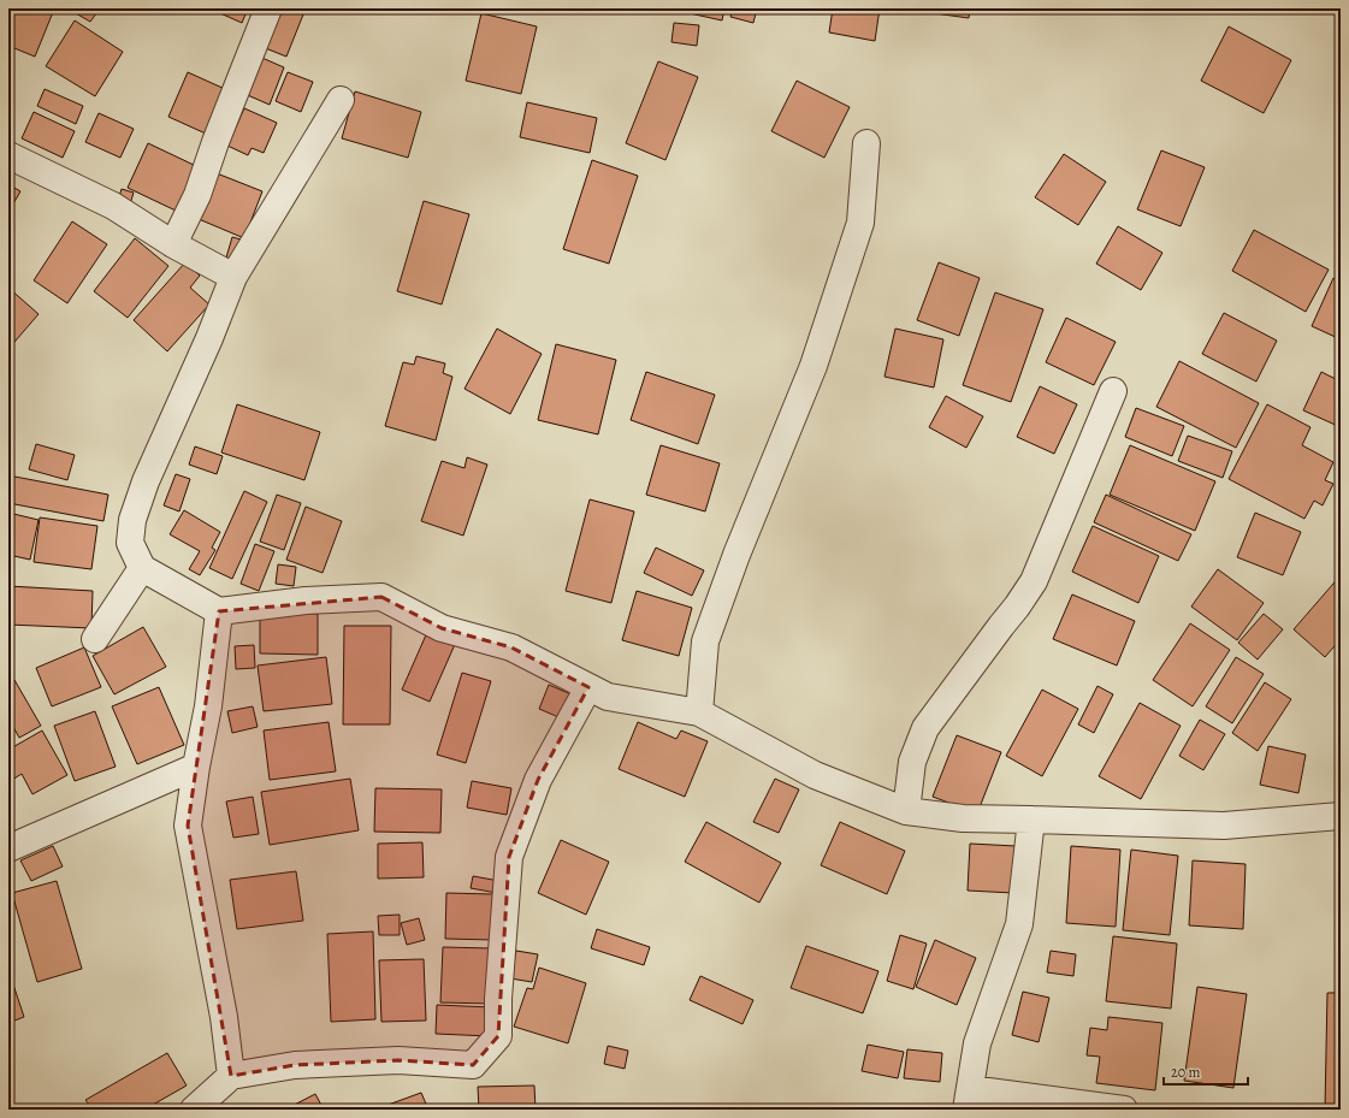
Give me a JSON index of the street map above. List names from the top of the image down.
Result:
{
  "scale_bar": "20 m"
}
